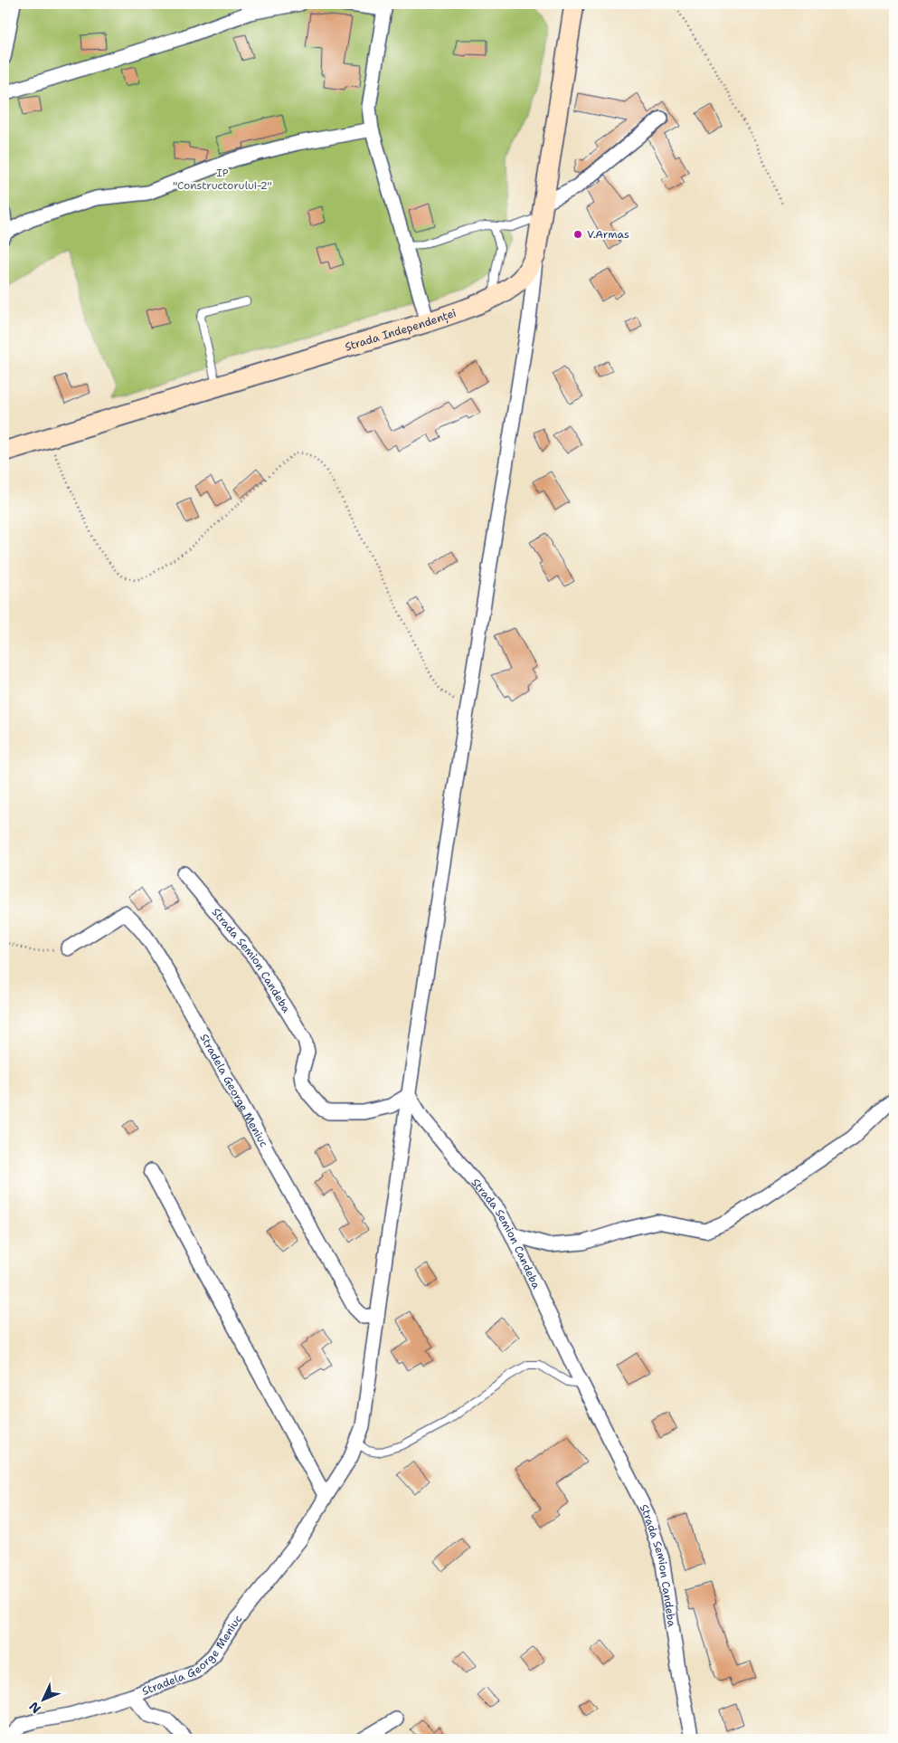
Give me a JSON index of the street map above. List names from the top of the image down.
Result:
{
  "streets": {
    "main road": ["Strada Independenței"],
    "street": ["Strada Semion Candeba", "Stradela George Meniuc"]
  },
  "crossings": [
    ["Strada Independenței", "Stradela George Meniuc"],
    ["Strada Semion Candeba", "Stradela George Meniuc"]
  ],
  "parks": ["IP \"Constructorului-2\""],
  "places": ["V.Armas"],
  "north": "bottom left"
}
